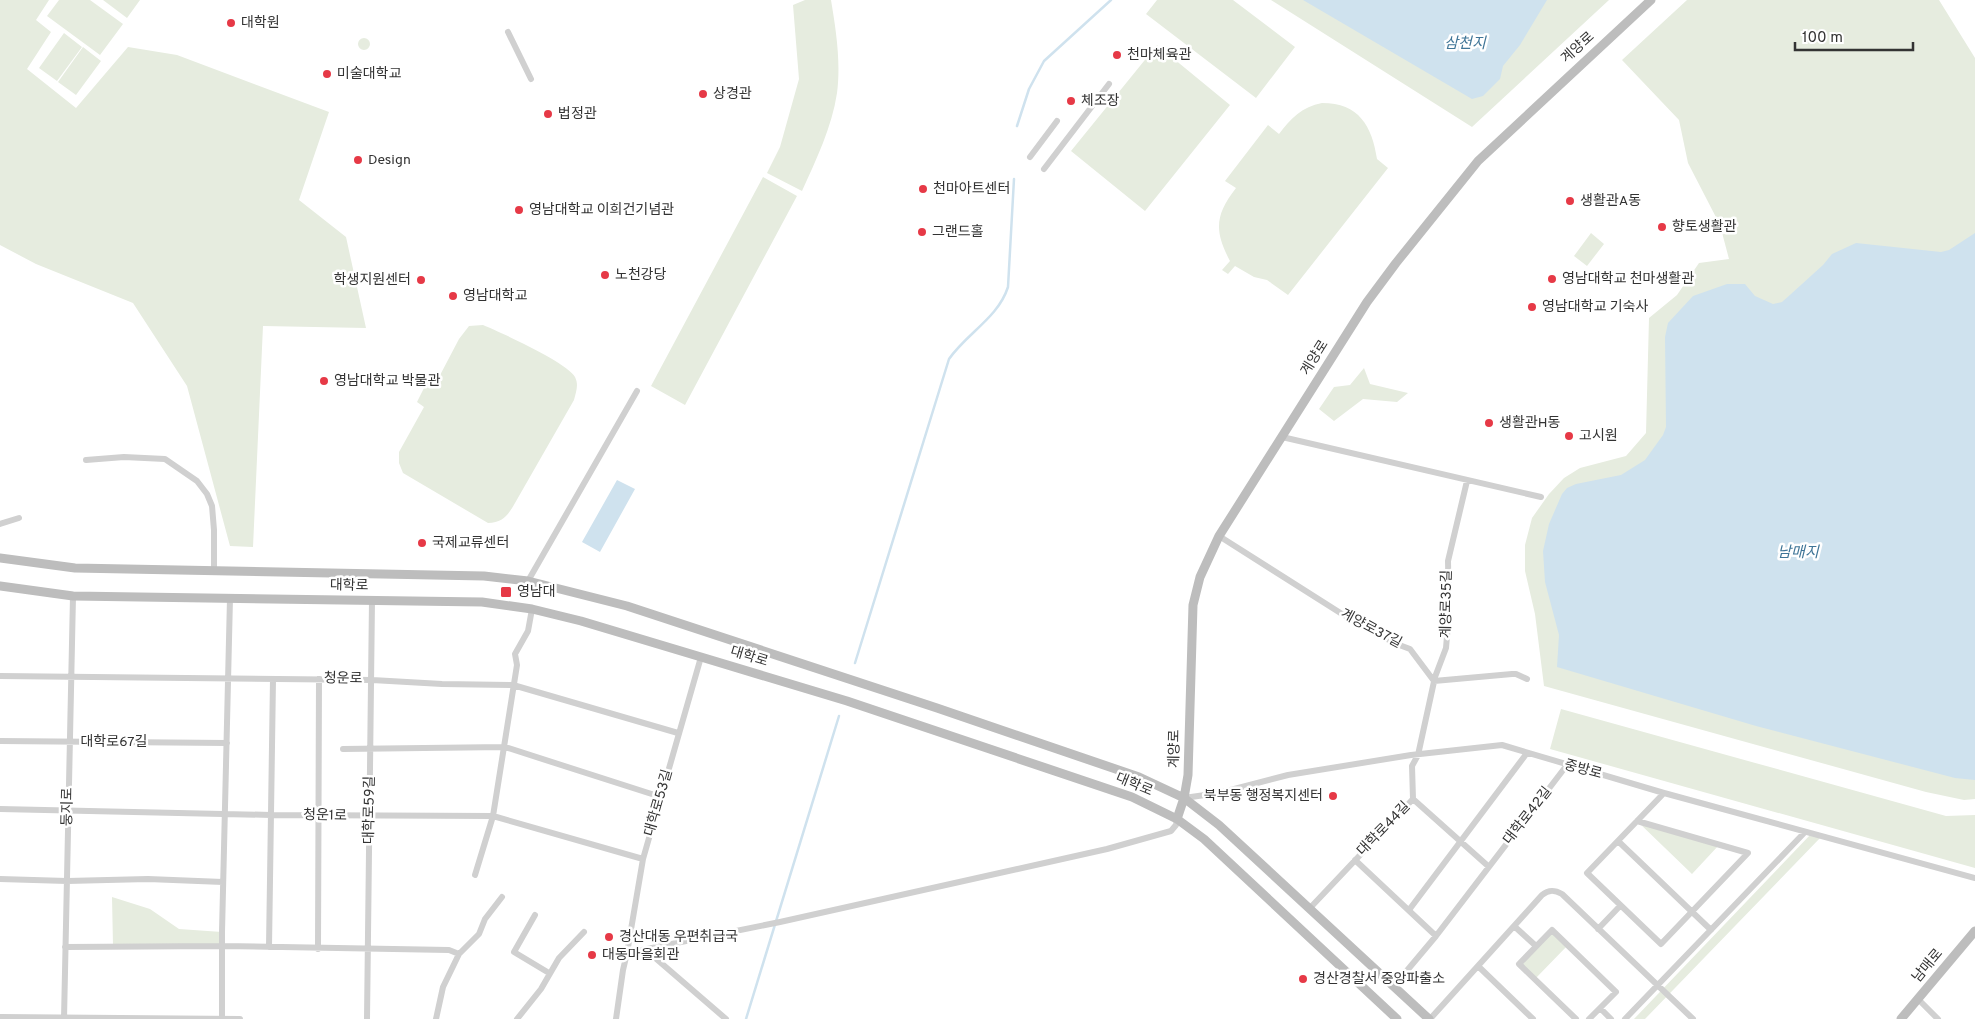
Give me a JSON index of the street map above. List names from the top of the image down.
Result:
{
  "streets": {
    "main road": ["계양로", "대학로", "남매로"],
    "street": [
      "계양로35길",
      "계양로37길",
      "청운로",
      "대학로67길",
      "중방로",
      "대학로53길",
      "둥지로",
      "대학로59길",
      "청운1로",
      "대학로42길",
      "대학로44길"
    ]
  },
  "crossings": [
    ["계양로", "대학로"],
    ["계양로", "계양로37길"],
    ["계양로", "중방로"],
    ["대학로", "대학로53길"],
    ["대학로", "둥지로"],
    ["대학로", "대학로59길"],
    ["계양로35길", "계양로37길"],
    ["계양로35길", "중방로"],
    ["계양로35길", "대학로44길"],
    ["청운로", "대학로53길"],
    ["청운로", "둥지로"],
    ["청운로", "대학로59길"],
    ["대학로67길", "둥지로"],
    ["중방로", "대학로42길"],
    ["중방로", "대학로44길"],
    ["대학로53길", "청운1로"],
    ["둥지로", "청운1로"],
    ["대학로59길", "청운1로"]
  ],
  "water": ["삼천지", "남매지"],
  "places": {
    "other": [
      "대학원",
      "천마체육관",
      "미술대학교",
      "상경관",
      "체조장",
      "법정관",
      "Design",
      "천마아트센터",
      "생활관A동",
      "영남대학교 이희건기념관",
      "향토생활관",
      "그랜드홀",
      "노천강당",
      "영남대학교 천마생활관",
      "학생지원센터",
      "영남대학교",
      "영남대학교 기숙사",
      "영남대학교 박물관",
      "생활관H동",
      "고시원",
      "국제교류센터",
      "북부동 행정복지센터",
      "경산대동 우편취급국",
      "대동마을회관",
      "경산경찰서 중앙파출소"
    ],
    "transit": ["영남대"]
  },
  "scale_bar": "100 m"
}
